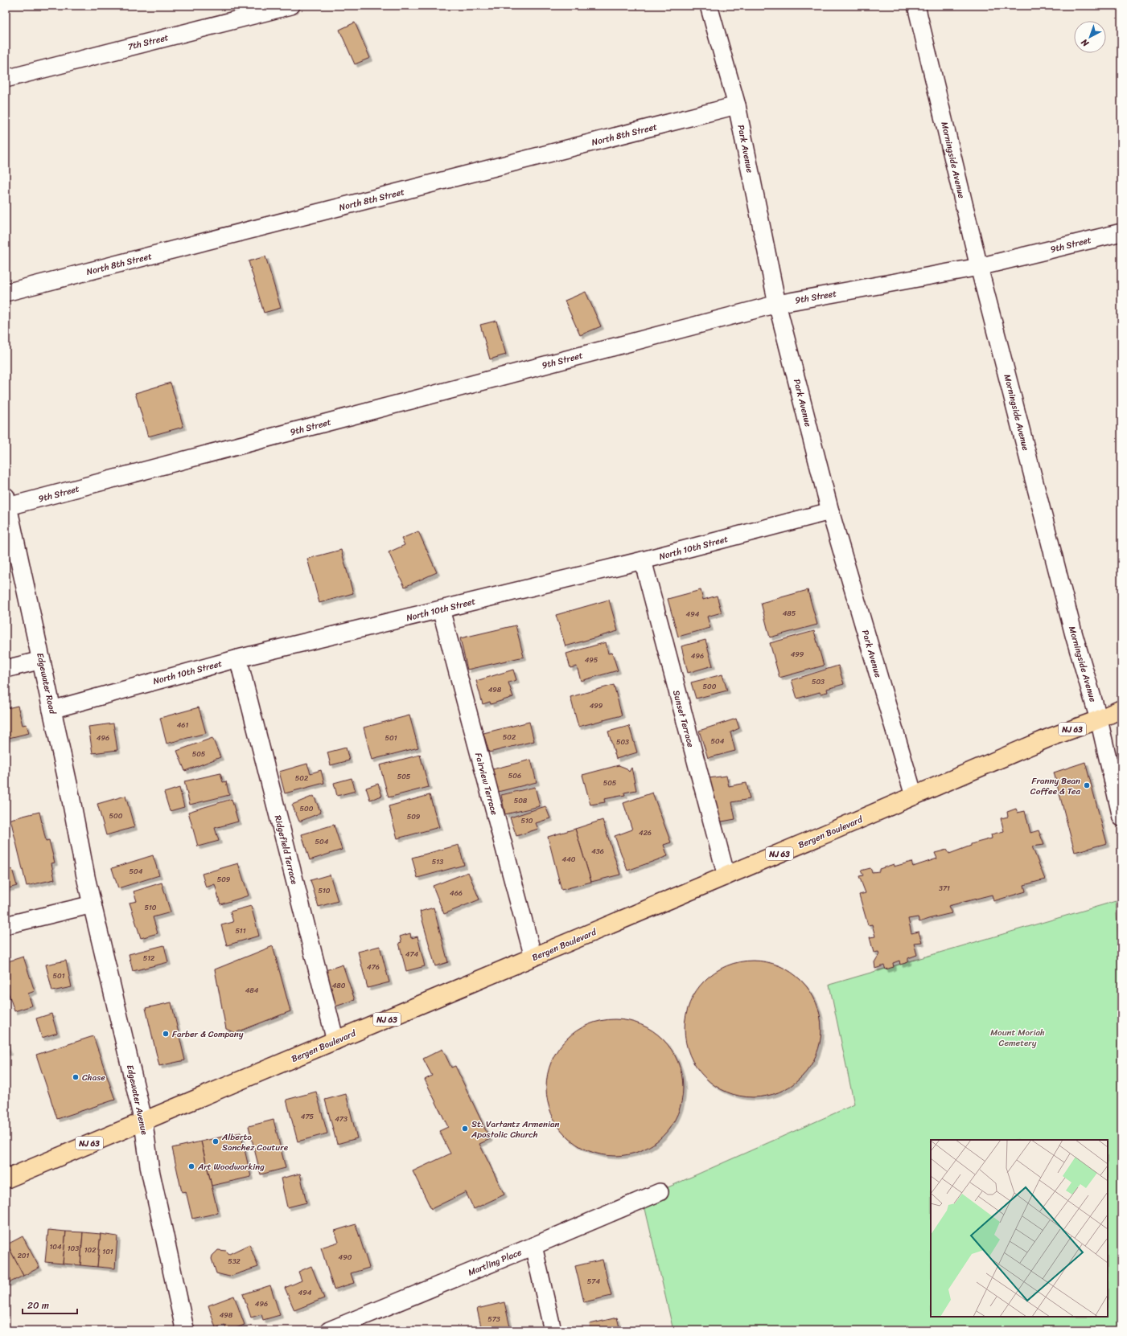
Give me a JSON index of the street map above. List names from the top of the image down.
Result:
{
  "streets": {
    "main road": ["NJ 63", "Bergen Boulevard"],
    "street": [
      "7th Street",
      "North 8th Street",
      "Park Avenue",
      "Morningside Avenue",
      "9th Street",
      "North 10th Street",
      "Edgewater Road",
      "Sunset Terrace",
      "Fairview Terrace",
      "Ridgefield Terrace",
      "Edgewater Avenue",
      "Martling Place"
    ]
  },
  "crossings": [
    ["North 8th Street", "Park Avenue"],
    ["Park Avenue", "9th Street"],
    ["Park Avenue", "North 10th Street"],
    ["Park Avenue", "Bergen Boulevard"],
    ["Morningside Avenue", "9th Street"],
    ["Morningside Avenue", "Bergen Boulevard"],
    ["9th Street", "Edgewater Road"],
    ["North 10th Street", "Edgewater Road"],
    ["North 10th Street", "Sunset Terrace"],
    ["North 10th Street", "Fairview Terrace"],
    ["North 10th Street", "Ridgefield Terrace"],
    ["Edgewater Road", "Edgewater Avenue"],
    ["Sunset Terrace", "Bergen Boulevard"],
    ["Fairview Terrace", "Bergen Boulevard"],
    ["Bergen Boulevard", "Ridgefield Terrace"],
    ["Bergen Boulevard", "Edgewater Avenue"]
  ],
  "parks": ["Mount Moriah Cemetery"],
  "places": [
    "Franny Bean Coffee & Tea",
    "Farber & Company",
    "Chase",
    "St. Vartantz Armenian Apostolic Church",
    "Alberto Sanchez Couture",
    "Art Woodworking"
  ],
  "house_numbers": [
    "485",
    "494",
    "499",
    "496",
    "495",
    "503",
    "500",
    "498",
    "499",
    "461",
    "502",
    "496",
    "501",
    "504",
    "503",
    "505",
    "506",
    "505",
    "502",
    "505",
    "508",
    "500",
    "500",
    "509",
    "510",
    "426",
    "504",
    "436",
    "440",
    "513",
    "504",
    "509",
    "371",
    "510",
    "466",
    "510",
    "511",
    "474",
    "512",
    "476",
    "501",
    "480",
    "484",
    "475",
    "473",
    "104",
    "103",
    "102",
    "101",
    "201",
    "490",
    "532",
    "574",
    "494",
    "496",
    "498",
    "573"
  ],
  "scale_bar": "20 m",
  "north": "bottom left"
}
